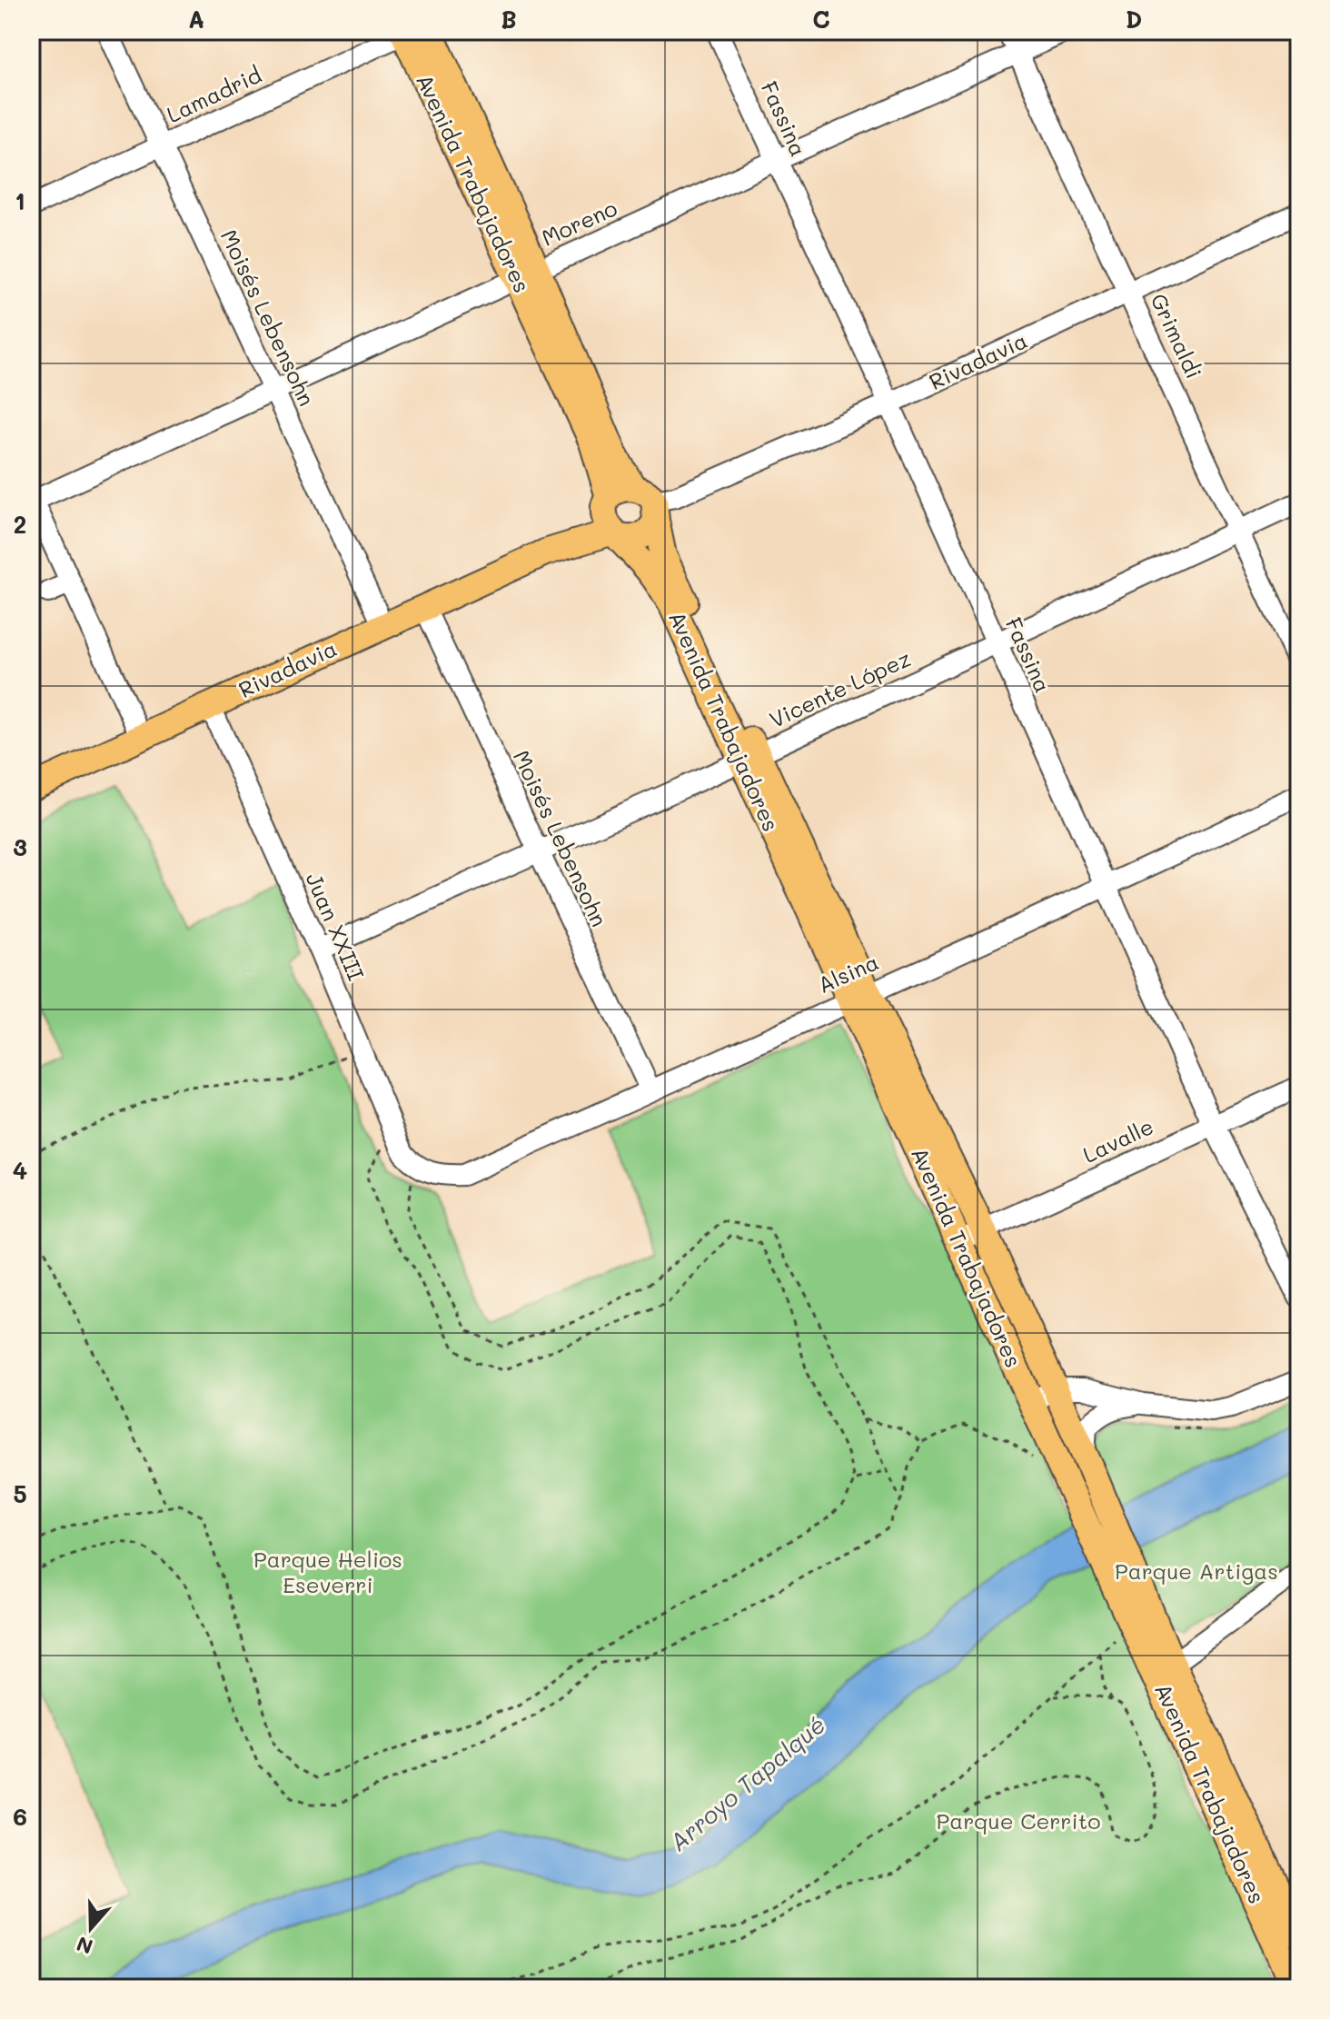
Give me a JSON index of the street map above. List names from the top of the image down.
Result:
{
  "streets": {
    "main road": ["Avenida Trabajadores", "Rivadavia"],
    "street": [
      "Lamadrid",
      "Fassina",
      "Moreno",
      "Moisés Lebensohn",
      "Grimaldi",
      "Vicente López",
      "Juan XXIII",
      "Alsina",
      "Lavalle"
    ]
  },
  "crossings": [
    ["Lamadrid", "Avenida Trabajadores"],
    ["Lamadrid", "Moisés Lebensohn"],
    ["Fassina", "Moreno"],
    ["Fassina", "Rivadavia"],
    ["Fassina", "Vicente López"],
    ["Fassina", "Alsina"],
    ["Fassina", "Lavalle"],
    ["Avenida Trabajadores", "Moreno"],
    ["Avenida Trabajadores", "Rivadavia"],
    ["Avenida Trabajadores", "Vicente López"],
    ["Avenida Trabajadores", "Alsina"],
    ["Avenida Trabajadores", "Lavalle"],
    ["Moreno", "Moisés Lebensohn"],
    ["Moreno", "Grimaldi"],
    ["Moisés Lebensohn", "Rivadavia"],
    ["Moisés Lebensohn", "Vicente López"],
    ["Moisés Lebensohn", "Alsina"],
    ["Grimaldi", "Rivadavia"],
    ["Grimaldi", "Vicente López"],
    ["Rivadavia", "Juan XXIII"],
    ["Vicente López", "Juan XXIII"],
    ["Juan XXIII", "Alsina"]
  ],
  "water": ["Arroyo Tapalqué"],
  "parks": ["Parque Helios Eseverri", "Parque Artigas", "Parque Cerrito"],
  "north": "bottom",
  "grid": {
    "columns": [
      "A",
      "B",
      "C",
      "D"
    ],
    "rows": [
      "1",
      "2",
      "3",
      "4",
      "5",
      "6"
    ]
  }
}
